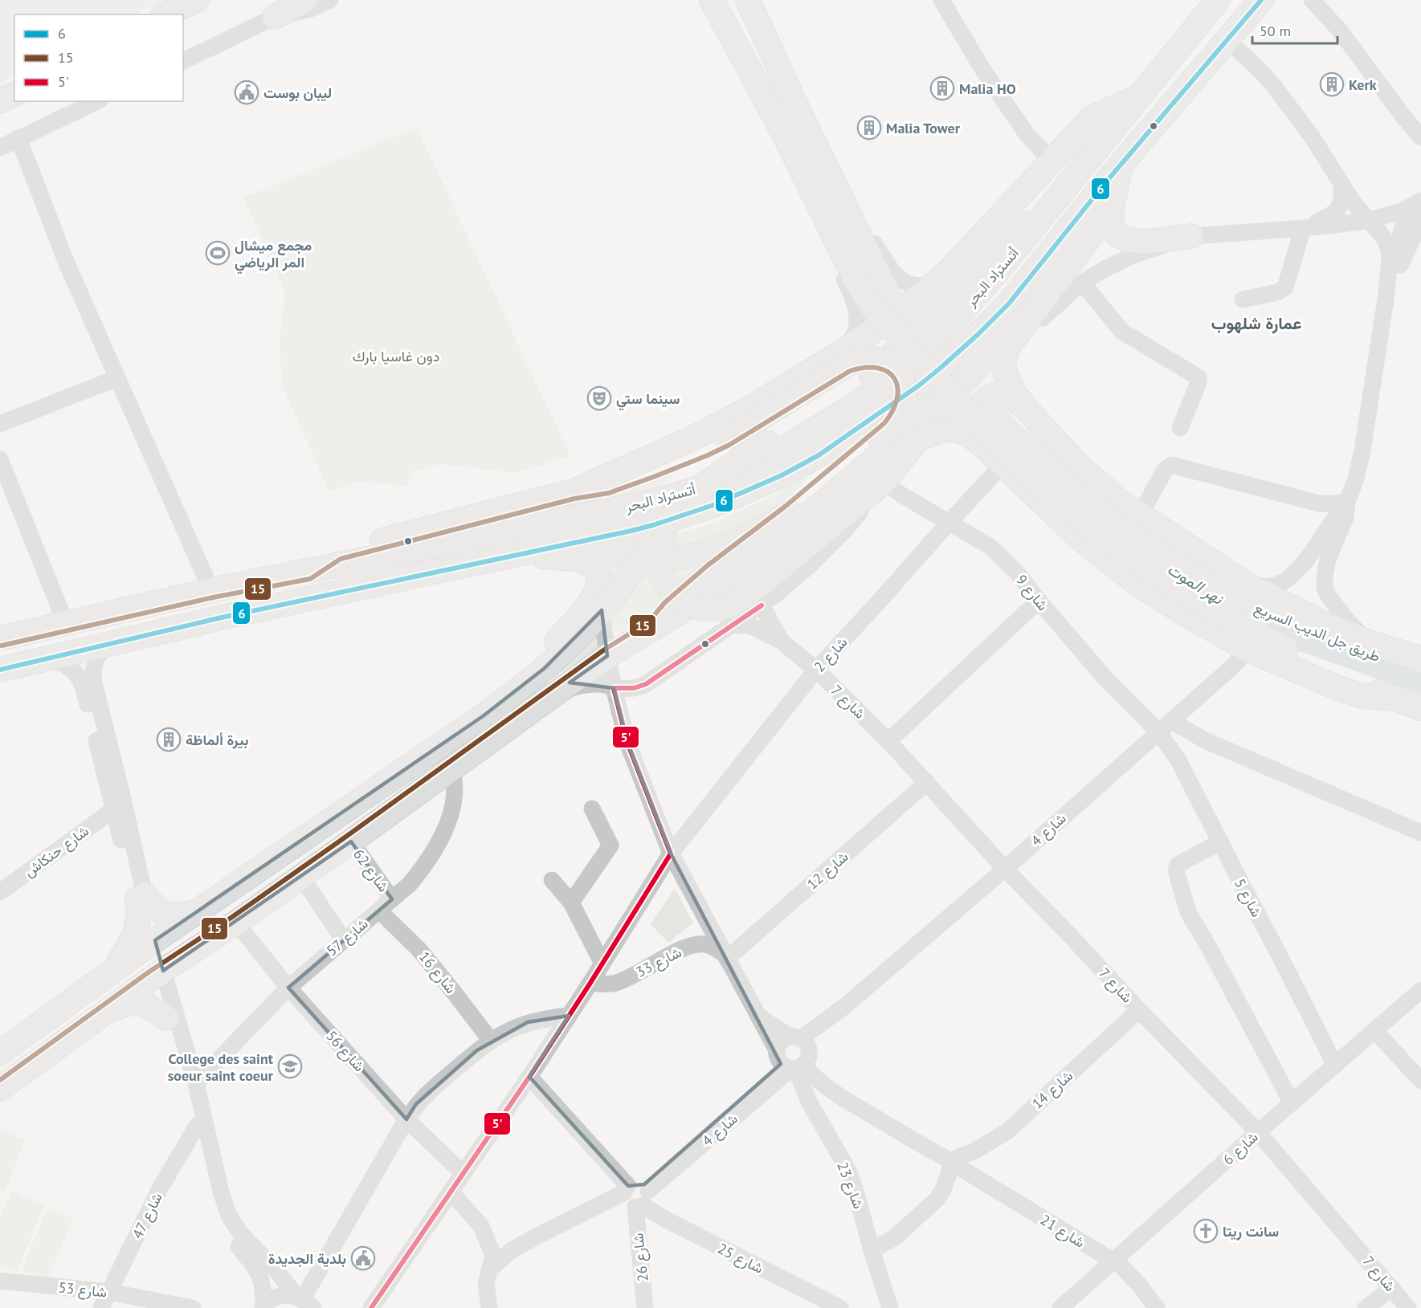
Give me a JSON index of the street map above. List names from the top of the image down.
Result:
{
  "streets": {
    "highway": ["أتستراد البحر", "طريق جل الديب السريع"],
    "street": [
      "شارع 9",
      "شارع 2",
      "شارع 7",
      "شارع 4",
      "شارع حنكاش",
      "شارع 62",
      "شارع 12",
      "شارع 5",
      "شارع 57",
      "شارع 33",
      "شارع 16",
      "شارع 56",
      "شارع 14",
      "شارع 6",
      "شارع 23",
      "شارع 47",
      "شارع 21",
      "شارع 26",
      "شارع 25",
      "شارع 53"
    ]
  },
  "crossings": [
    ["شارع 9", "شارع 2"],
    ["شارع 9", "شارع 4"],
    ["شارع 9", "شارع 5"],
    ["شارع 2", "شارع 7"],
    ["شارع 2", "شارع 33"],
    ["شارع 2", "شارع 56"],
    ["شارع 7", "شارع 4"],
    ["شارع 7", "شارع 12"],
    ["شارع 7", "شارع 14"],
    ["شارع 7", "شارع 6"],
    ["شارع 4", "شارع 5"],
    ["شارع 4", "شارع 23"],
    ["شارع 4", "شارع 21"],
    ["شارع 4", "شارع 26"],
    ["شارع 4", "شارع 25"],
    ["شارع 62", "شارع 57"],
    ["شارع 12", "شارع 33"],
    ["شارع 5", "شارع 6"],
    ["شارع 57", "شارع 16"],
    ["شارع 57", "شارع 56"],
    ["شارع 14", "شارع 21"],
    ["شارع 6", "شارع 21"],
    ["شارع 23", "شارع 21"],
    ["شارع 47", "شارع 53"],
    ["شارع 26", "شارع 25"]
  ],
  "districts": ["عمارة شلهوب"],
  "water": ["نهر الموت"],
  "parks": ["دون غاسيا بارك"],
  "places": {
    "building": [
      "Kerk",
      "Malia HO",
      "Malia Tower",
      "بيرة ألماظة"
    ],
    "public building": ["ليبان بوست", "بلدية الجديدة"],
    "sports": ["مجمع ميشال المر الرياضي"],
    "theatre": ["سينما ستي"],
    "school or university": ["College des saint soeur saint coeur"],
    "church": ["سانت ريتا"]
  },
  "lines": ["transit line 6", "transit line 15", "transit line 5'"],
  "legend": ["6", "15", "5'"],
  "scale_bar": "50 m"
}
